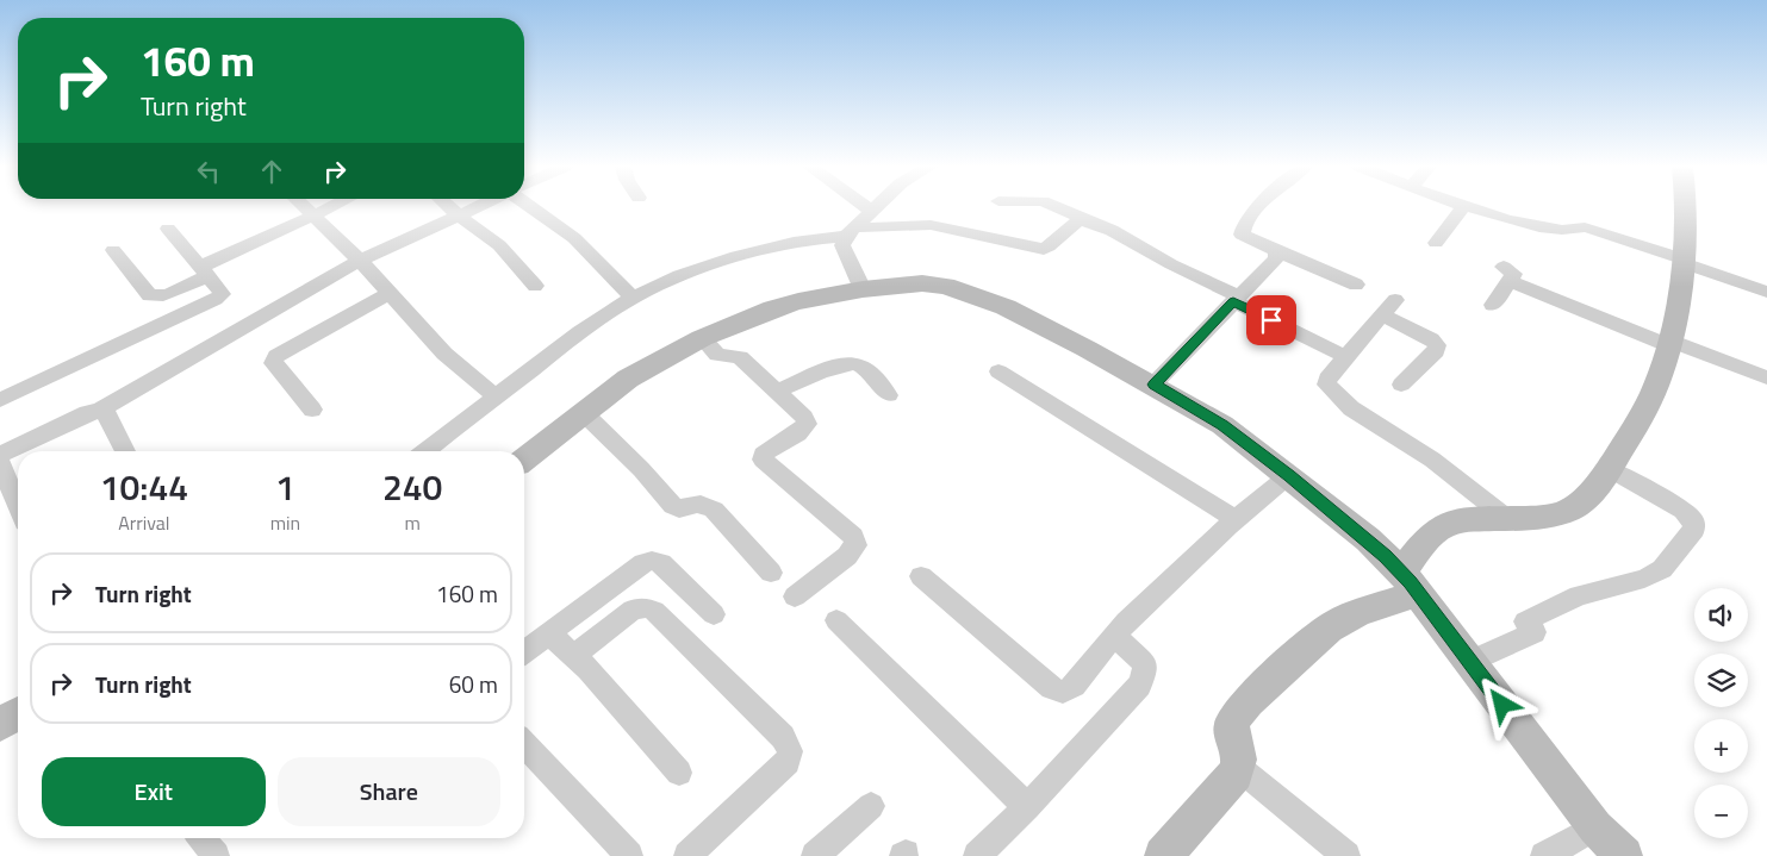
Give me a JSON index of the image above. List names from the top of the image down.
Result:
{
  "page": {
    "turn": ["160 m", "Turn right"],
    "eta": [
      "10:44",
      "Arrival",
      "1",
      "min",
      "240",
      "m"
    ],
    "list": [
      {
        "name": "Turn right",
        "value": "160 m"
      },
      {
        "name": "Turn right",
        "value": "60 m"
      }
    ],
    "map_buttons": ["+", "−"],
    "buttons": ["Exit", "Share"]
  }
}
